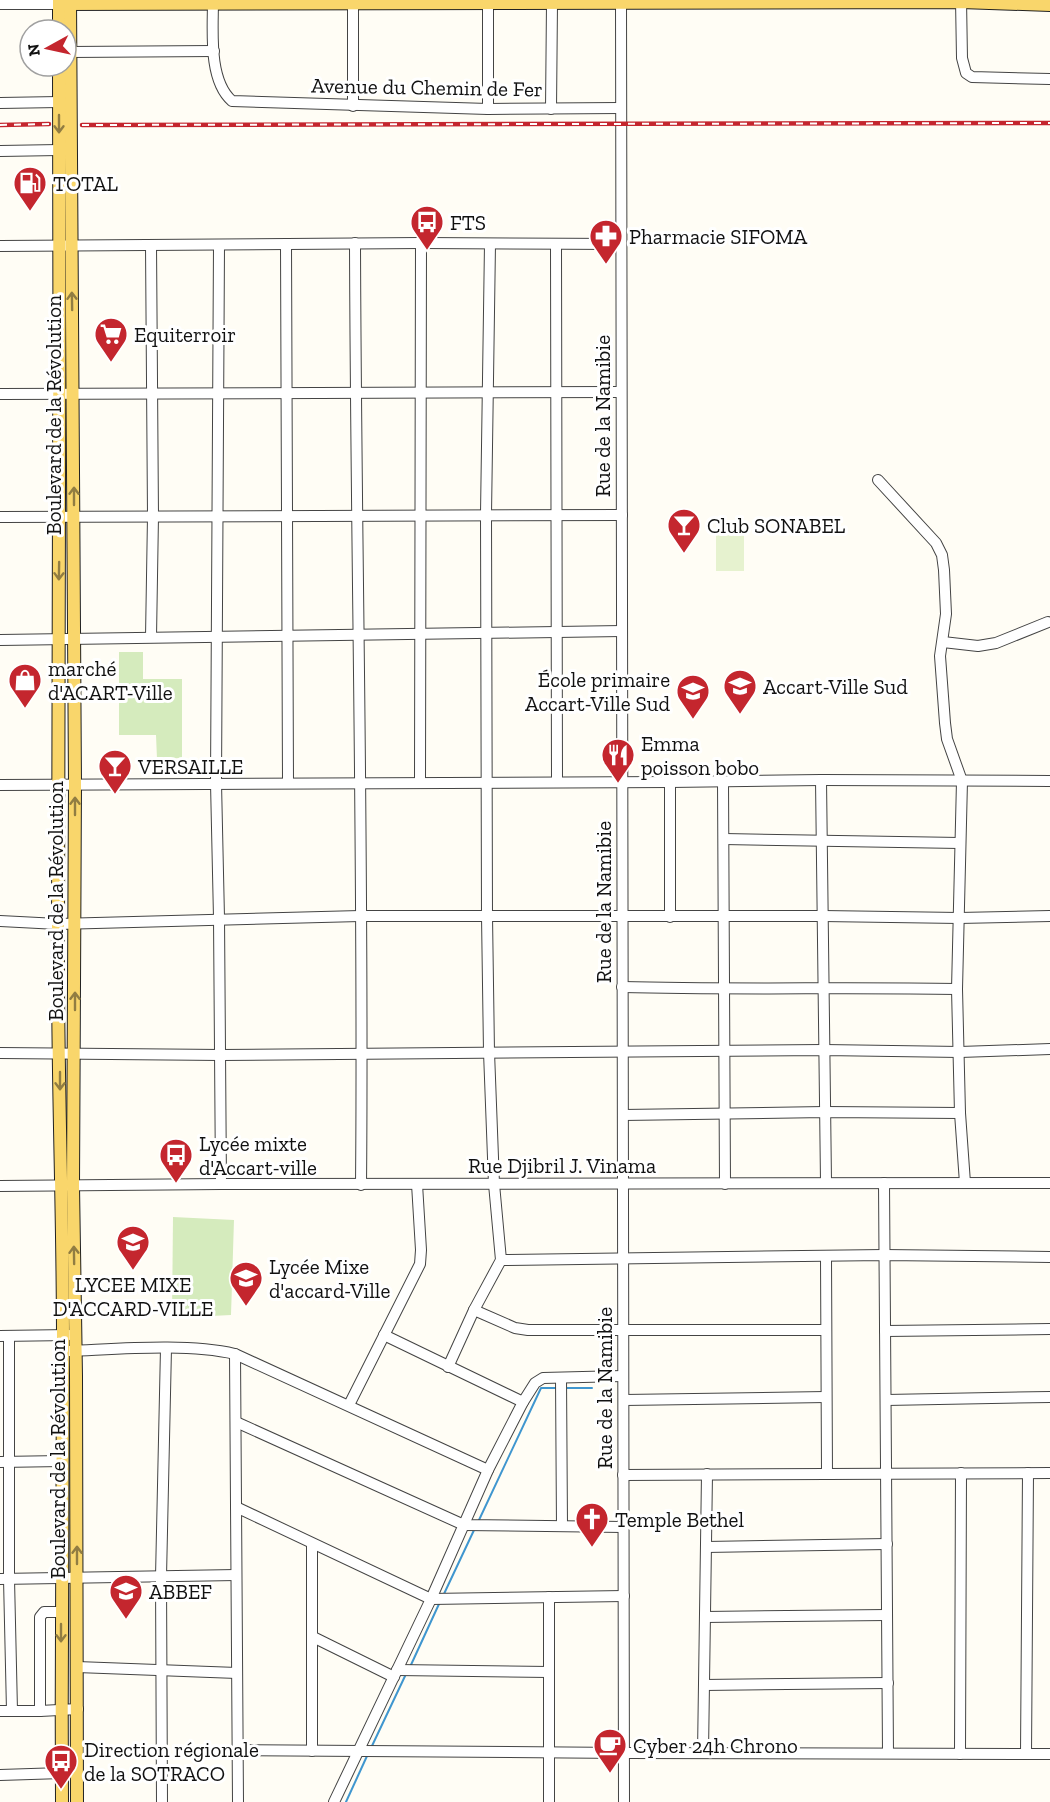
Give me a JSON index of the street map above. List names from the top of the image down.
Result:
{
  "streets": {
    "main road": ["Boulevard de la Révolution"],
    "street": ["Avenue du Chemin de Fer", "Rue de la Namibie", "Rue Djibril J. Vinama"]
  },
  "crossings": [
    ["Avenue du Chemin de Fer", "Rue de la Namibie"],
    ["Boulevard de la Révolution", "Rue Djibril J. Vinama"],
    ["Rue de la Namibie", "Rue Djibril J. Vinama"]
  ],
  "places": {
    "fuel station": ["TOTAL"],
    "bus stop": ["FTS", "Lycée mixte d'Accart-ville", "Direction régionale de la SOTRACO"],
    "pharmacy": ["Pharmacie SIFOMA"],
    "supermarket": ["Equiterroir"],
    "bar": ["Club SONABEL", "VERSAILLE"],
    "shop": ["marché d'ACART-Ville"],
    "school or university": [
      "Accart-Ville Sud",
      "École primaire Accart-Ville Sud",
      "LYCEE MIXE D'ACCARD-VILLE",
      "Lycée Mixe d'accard-Ville",
      "ABBEF"
    ],
    "restaurant": ["Emma poisson bobo"],
    "church": ["Temple Bethel"],
    "cafe": ["Cyber 24h Chrono"]
  },
  "north": "left"
}
